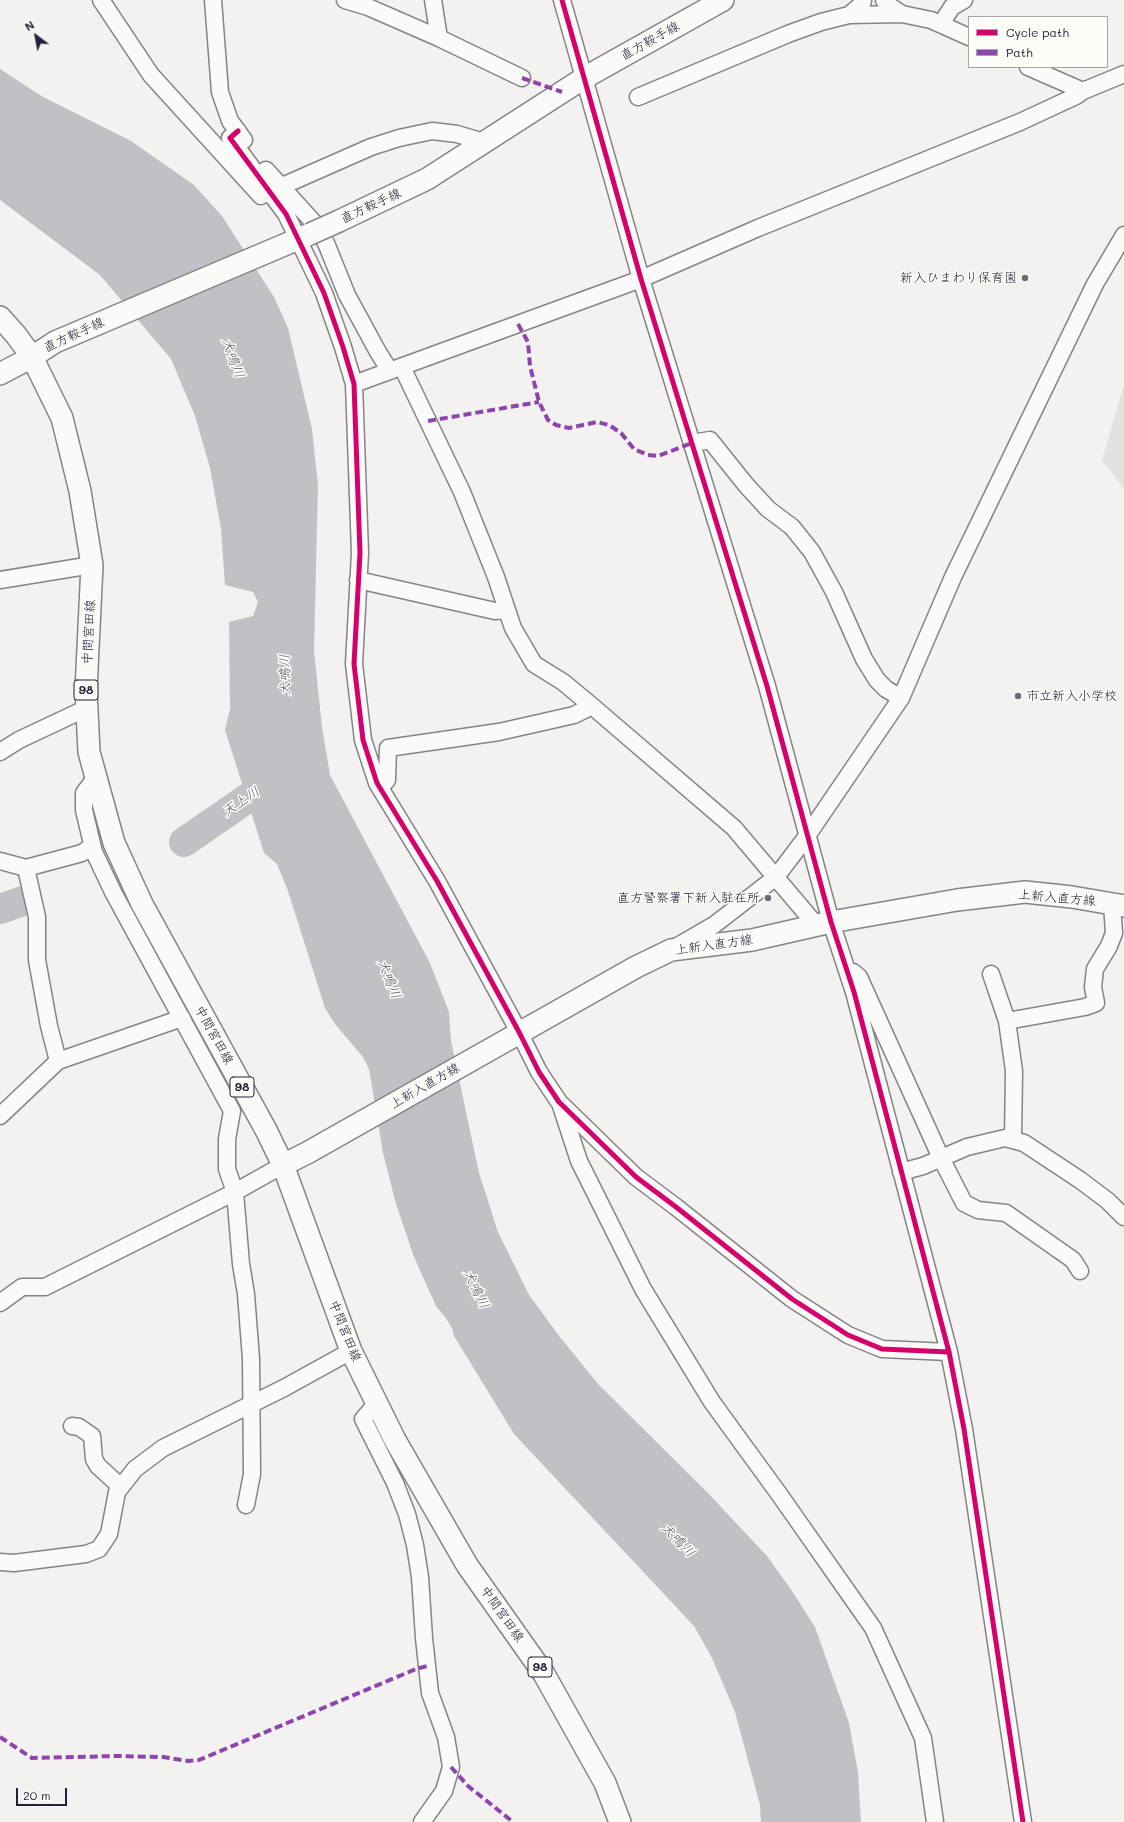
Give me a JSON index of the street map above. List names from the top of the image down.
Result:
{
  "streets": {
    "main road": [
      "直方鞍手線",
      "中間宮田線",
      "98",
      "上新入直方線"
    ]
  },
  "crossings": [
    ["直方鞍手線", "中間宮田線"],
    ["中間宮田線", "上新入直方線"]
  ],
  "water": ["犬鳴川", "天上川"],
  "places": ["新入ひまわり保育園", "市立新入小学校", "直方警察署下新入駐在所"],
  "legend": ["Cycle path", "Path"],
  "scale_bar": "20 m",
  "north": "top left"
}
